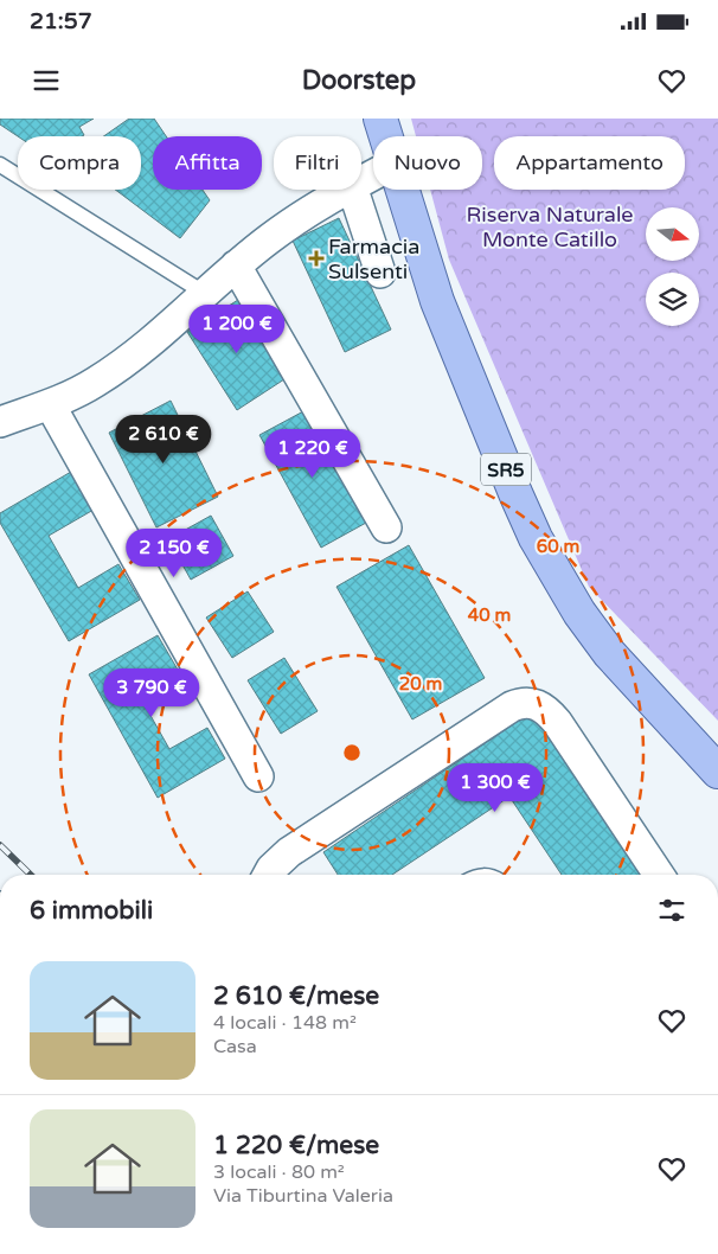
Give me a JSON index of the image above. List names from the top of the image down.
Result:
{
  "streets": {
    "main road": ["SR5"]
  },
  "parks": ["Riserva Naturale Monte Catillo"],
  "places": {
    "health": ["Farmacia Sulsenti"]
  },
  "north": "right",
  "page": {
    "status": "21:57",
    "header": "Doorstep",
    "chip": [
      "Compra",
      "Affitta",
      "Filtri",
      "Nuovo",
      "Appartamento"
    ],
    "price": [
      "1 200 €",
      "2 610 €",
      "1 220 €",
      "2 150 €",
      "3 790 €",
      "1 300 €"
    ],
    "heading": "6 immobili",
    "list": [
      {
        "name": "2 610 €/mese",
        "note": "4 locali · 148 m² · Casa"
      },
      {
        "name": "1 220 €/mese",
        "note": "3 locali · 80 m² · Via Tiburtina Valeria"
      }
    ]
  },
  "rings": ["60 m", "40 m", "20 m"]
}
